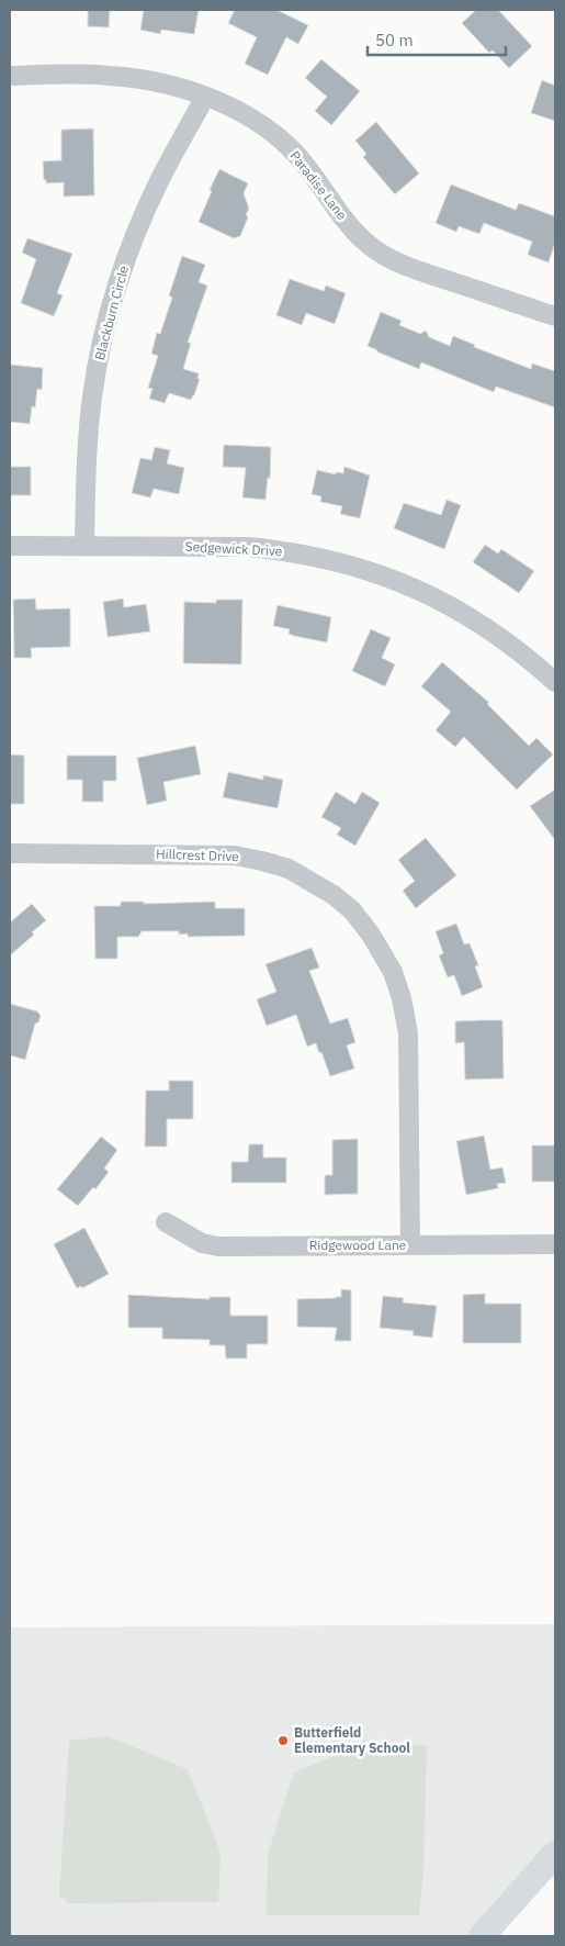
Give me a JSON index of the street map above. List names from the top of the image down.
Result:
{
  "streets": {
    "street": [
      "Paradise Lane",
      "Blackburn Circle",
      "Sedgewick Drive",
      "Hillcrest Drive",
      "Ridgewood Lane"
    ]
  },
  "crossings": [
    ["Paradise Lane", "Blackburn Circle"],
    ["Blackburn Circle", "Sedgewick Drive"],
    ["Hillcrest Drive", "Ridgewood Lane"]
  ],
  "places": ["Butterfield Elementary School"],
  "scale_bar": "50 m"
}
